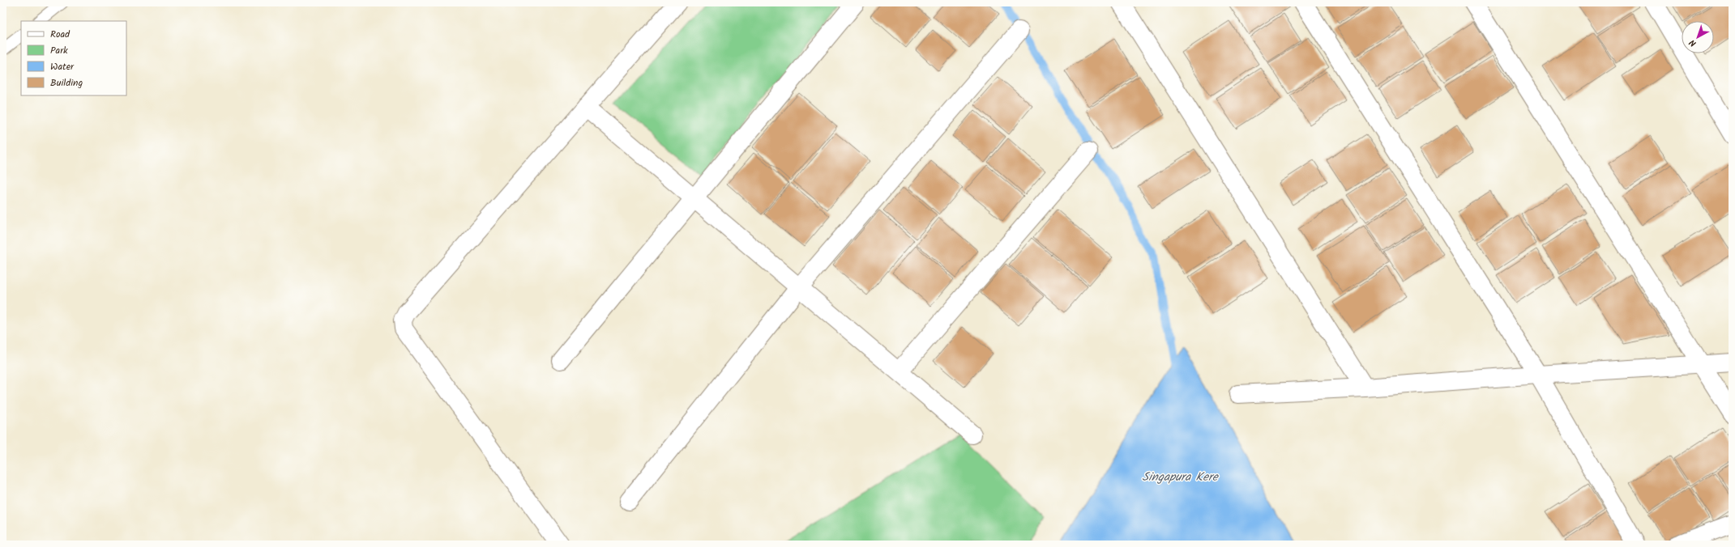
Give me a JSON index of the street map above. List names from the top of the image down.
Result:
{
  "water": ["Singapura Kere"],
  "legend": [
    "Road",
    "Park",
    "Water",
    "Building"
  ],
  "north": "bottom left"
}
